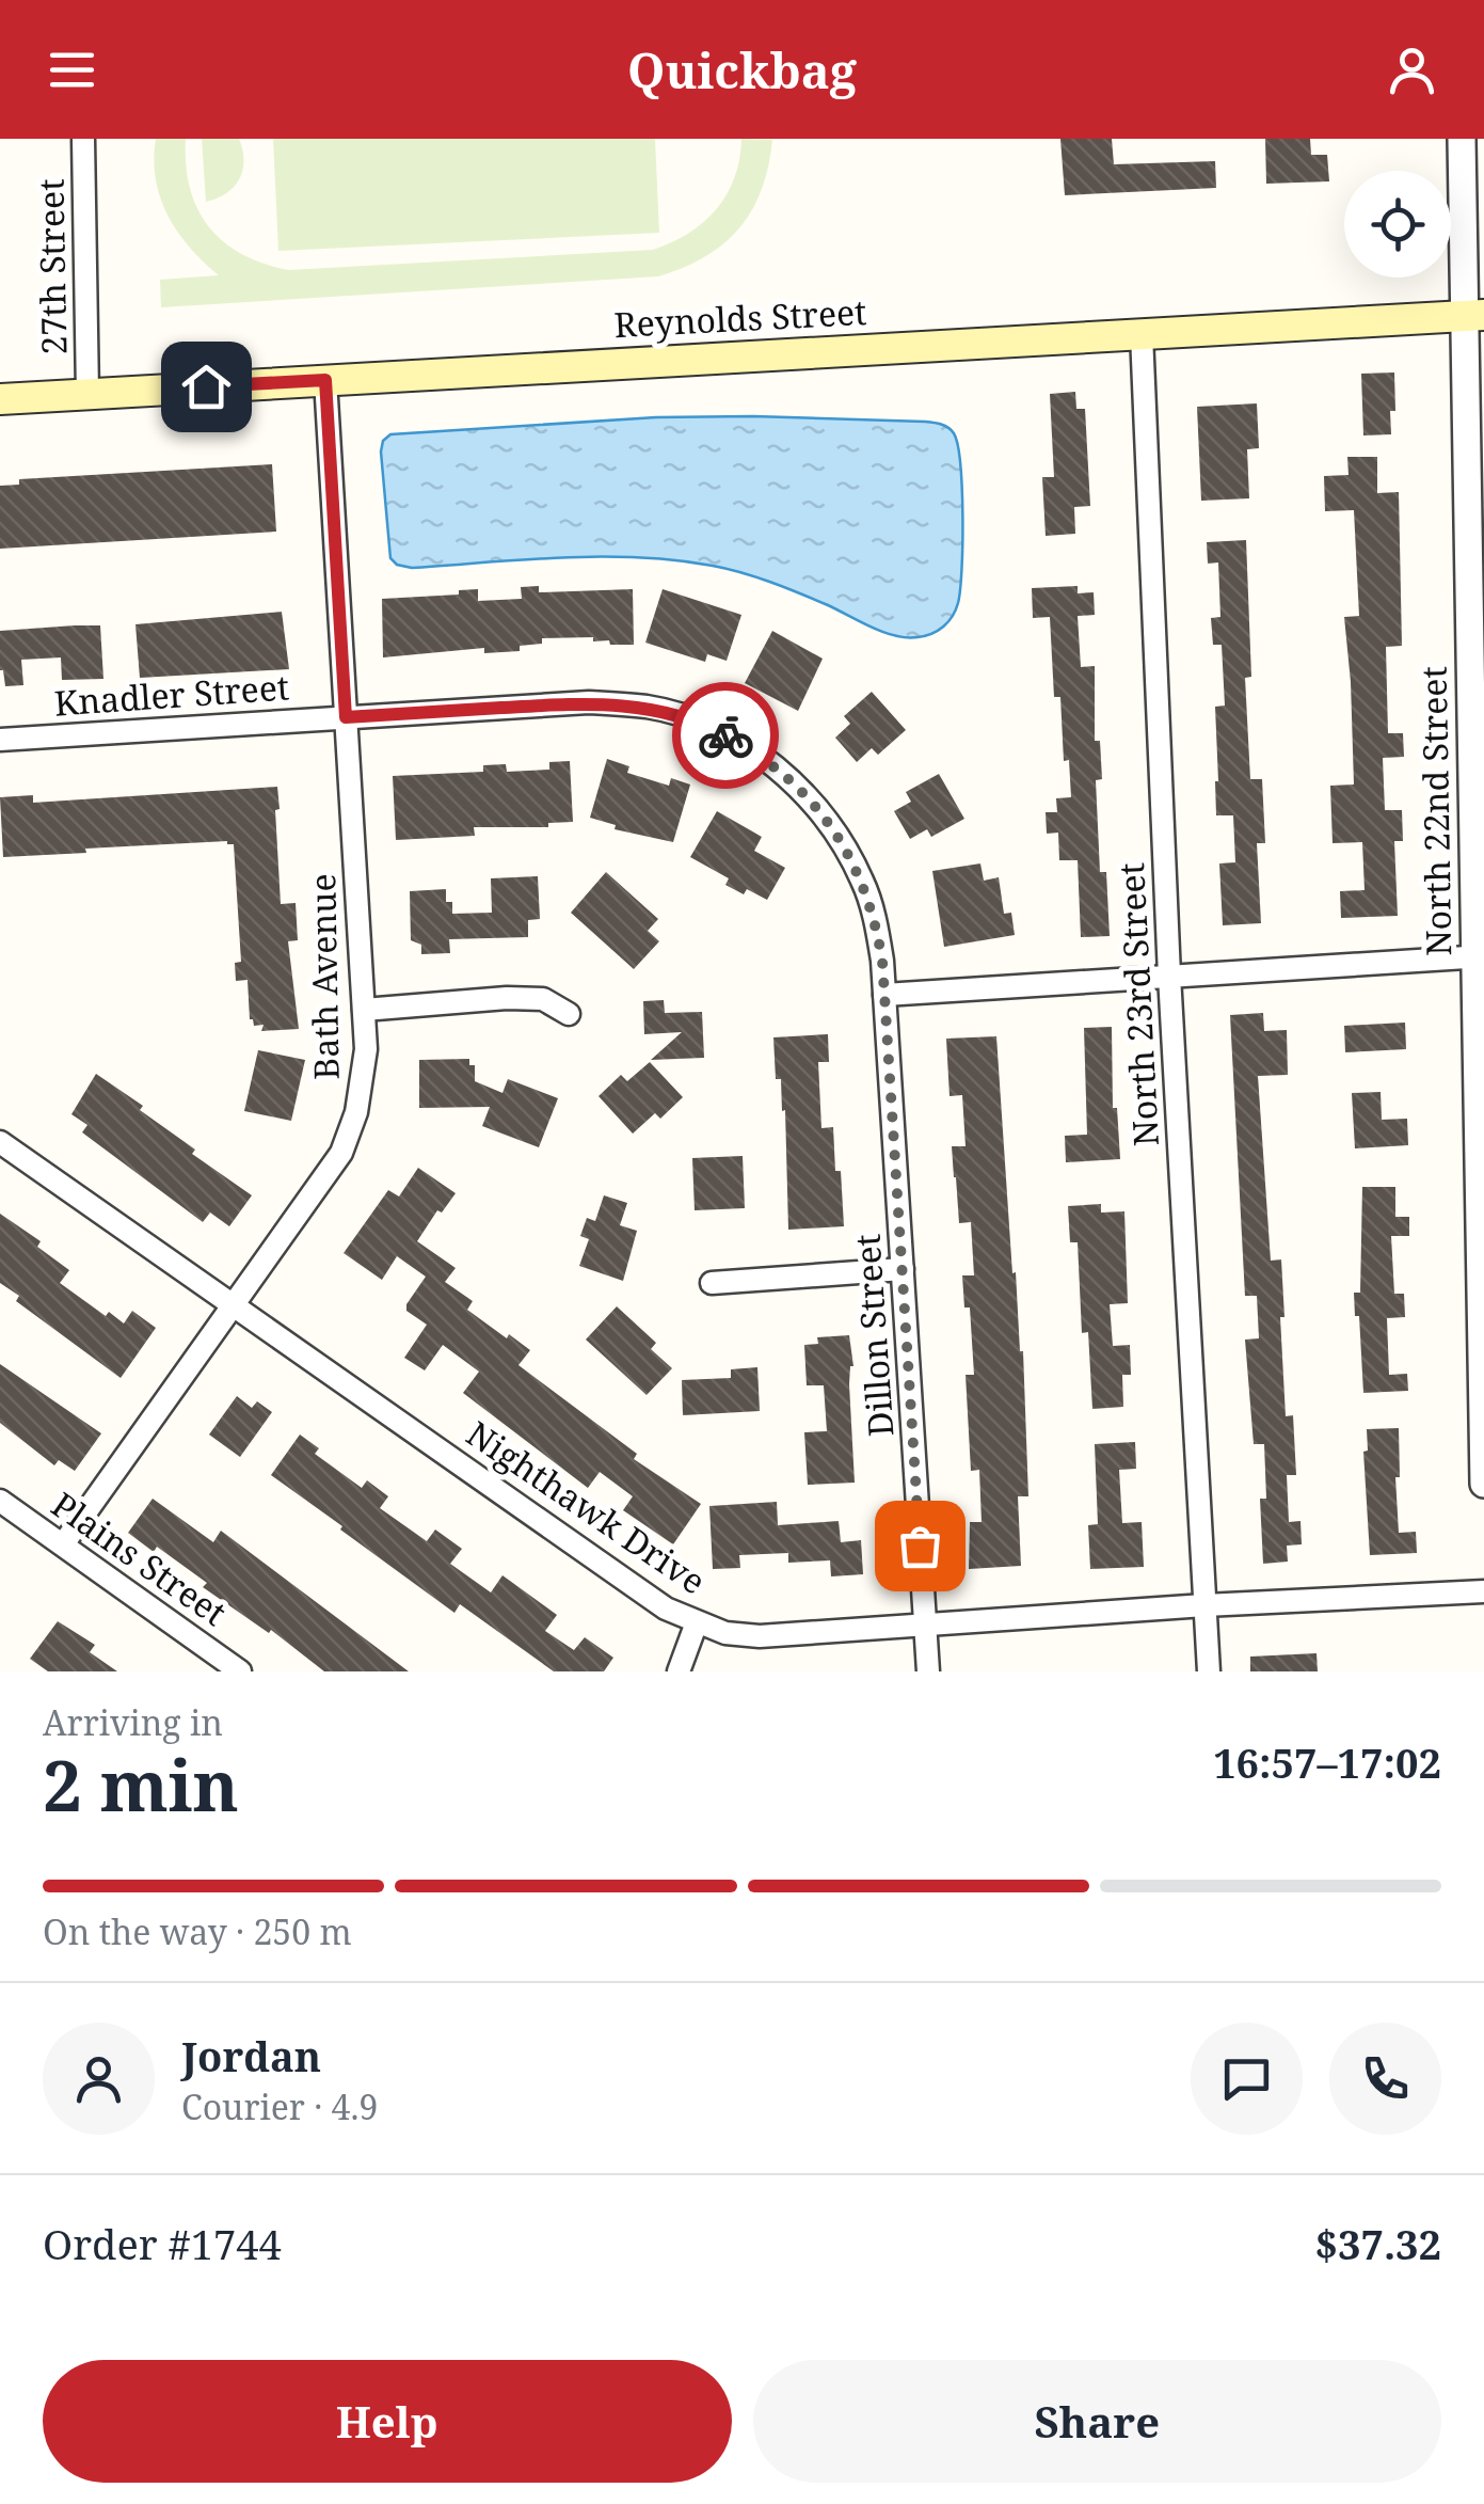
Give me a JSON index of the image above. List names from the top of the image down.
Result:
{
  "streets": {
    "main road": ["Reynolds Street"],
    "street": [
      "27th Street",
      "Knadler Street",
      "North 22nd Street",
      "Bath Avenue",
      "North 23rd Street",
      "Dillon Street",
      "Nighthawk Drive",
      "Plains Street"
    ]
  },
  "crossings": [
    ["27th Street", "Reynolds Street"],
    ["Reynolds Street", "North 22nd Street"],
    ["Reynolds Street", "Bath Avenue"],
    ["Reynolds Street", "North 23rd Street"],
    ["Knadler Street", "Bath Avenue"],
    ["Knadler Street", "Dillon Street"],
    ["Bath Avenue", "Nighthawk Drive"],
    ["Bath Avenue", "Plains Street"],
    ["North 23rd Street", "Nighthawk Drive"],
    ["Dillon Street", "Nighthawk Drive"]
  ],
  "page": {
    "header": "Quickbag",
    "heading": ["2 min", "Arriving in", "16:57–17:02"],
    "panel": [
      "Jordan",
      "Courier · 4.9",
      "Order #1744",
      "$37.32"
    ],
    "bar": "On the way · 250 m",
    "buttons": ["Help", "Share"]
  }
}
